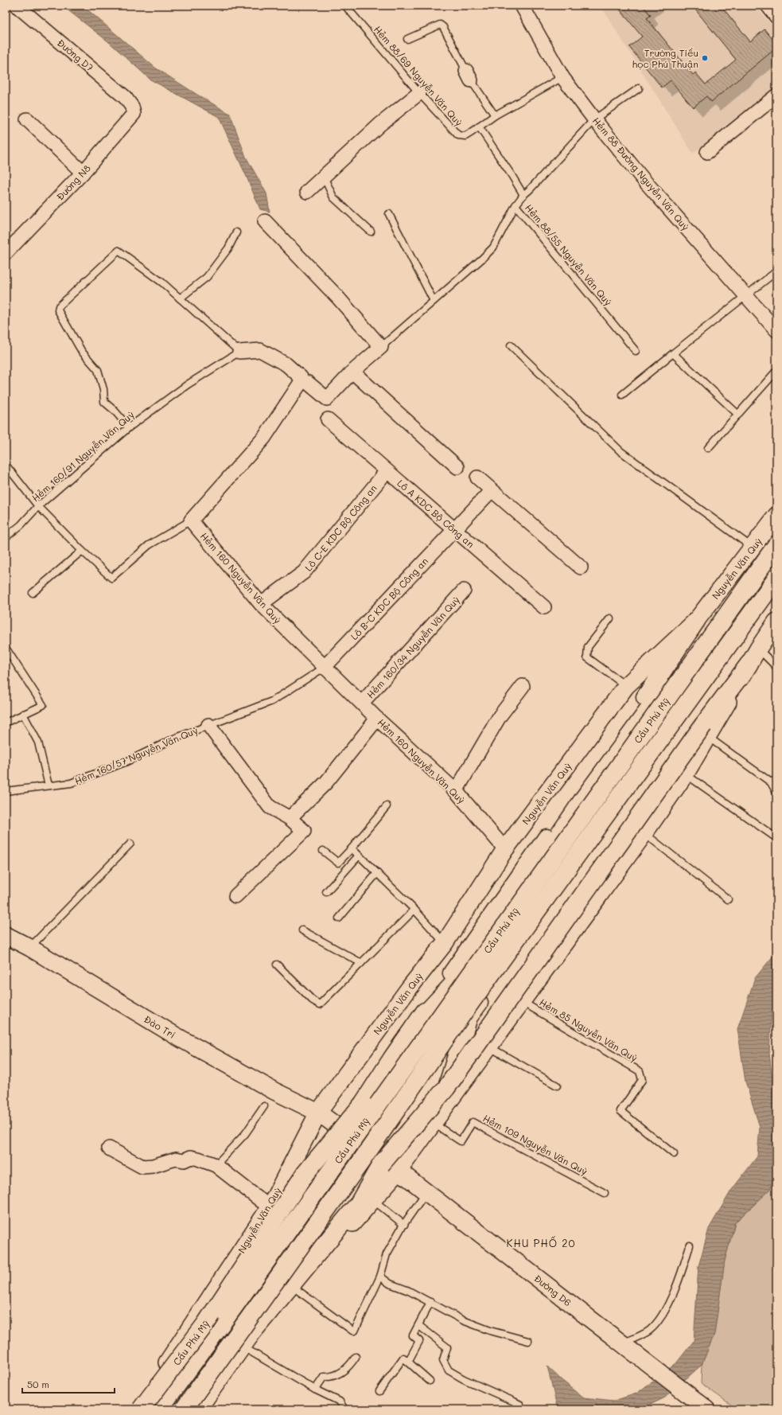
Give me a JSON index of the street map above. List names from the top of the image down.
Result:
{
  "streets": {
    "main road": ["Nguyễn Văn Quỳ", "Cầu Phú Mỹ"],
    "street": [
      "Đường D7",
      "Hẻm 88 Đường Nguyễn Văn Quỳ",
      "Đường N8",
      "Lô A KDC Bộ Công an",
      "Lô C-E KDC Bộ Công an",
      "Hẻm 160 Nguyễn Văn Quỳ",
      "Lô B-C KDC Bộ Công an",
      "Hẻm 160/34 Nguyễn Văn Quỳ",
      "Hẻm 160/57 Nguyễn Văn Quỳ",
      "Đào Trí",
      "Đường D6"
    ],
    "lane": [
      "Hẻm 88/69 Nguyễn Văn Quỳ",
      "Hẻm 88/55 Nguyễn Văn Quý",
      "Hẻm 160/91 Nguyễn Văn Quỳ",
      "Hẻm 85 Nguyễn Văn Quỳ",
      "Hẻm 109 Nguyễn Văn Quỳ"
    ]
  },
  "crossings": [
    ["Đường D7", "Đường N8"],
    ["Hẻm 88/69 Nguyễn Văn Quỳ", "Hẻm 88 Đường Nguyễn Văn Quỳ"],
    ["Lô A KDC Bộ Công an", "Lô C-E KDC Bộ Công an"],
    ["Lô A KDC Bộ Công an", "Lô B-C KDC Bộ Công an"],
    ["Lô C-E KDC Bộ Công an", "Hẻm 160 Nguyễn Văn Quỳ"],
    ["Nguyễn Văn Quỳ", "Hẻm 160 Nguyễn Văn Quỳ"],
    ["Nguyễn Văn Quỳ", "Cầu Phú Mỹ"],
    ["Nguyễn Văn Quỳ", "Đào Trí"],
    ["Hẻm 160 Nguyễn Văn Quỳ", "Lô B-C KDC Bộ Công an"],
    ["Hẻm 160 Nguyễn Văn Quỳ", "Hẻm 160/34 Nguyễn Văn Quỳ"],
    ["Hẻm 160 Nguyễn Văn Quỳ", "Hẻm 160/57 Nguyễn Văn Quỳ"],
    ["Lô B-C KDC Bộ Công an", "Hẻm 160/57 Nguyễn Văn Quỳ"],
    ["Đào Trí", "Đường D6"]
  ],
  "districts": ["KHU PHỐ 20"],
  "places": ["Trường Tiểu học Phú Thuận"],
  "scale_bar": "50 m"
}
